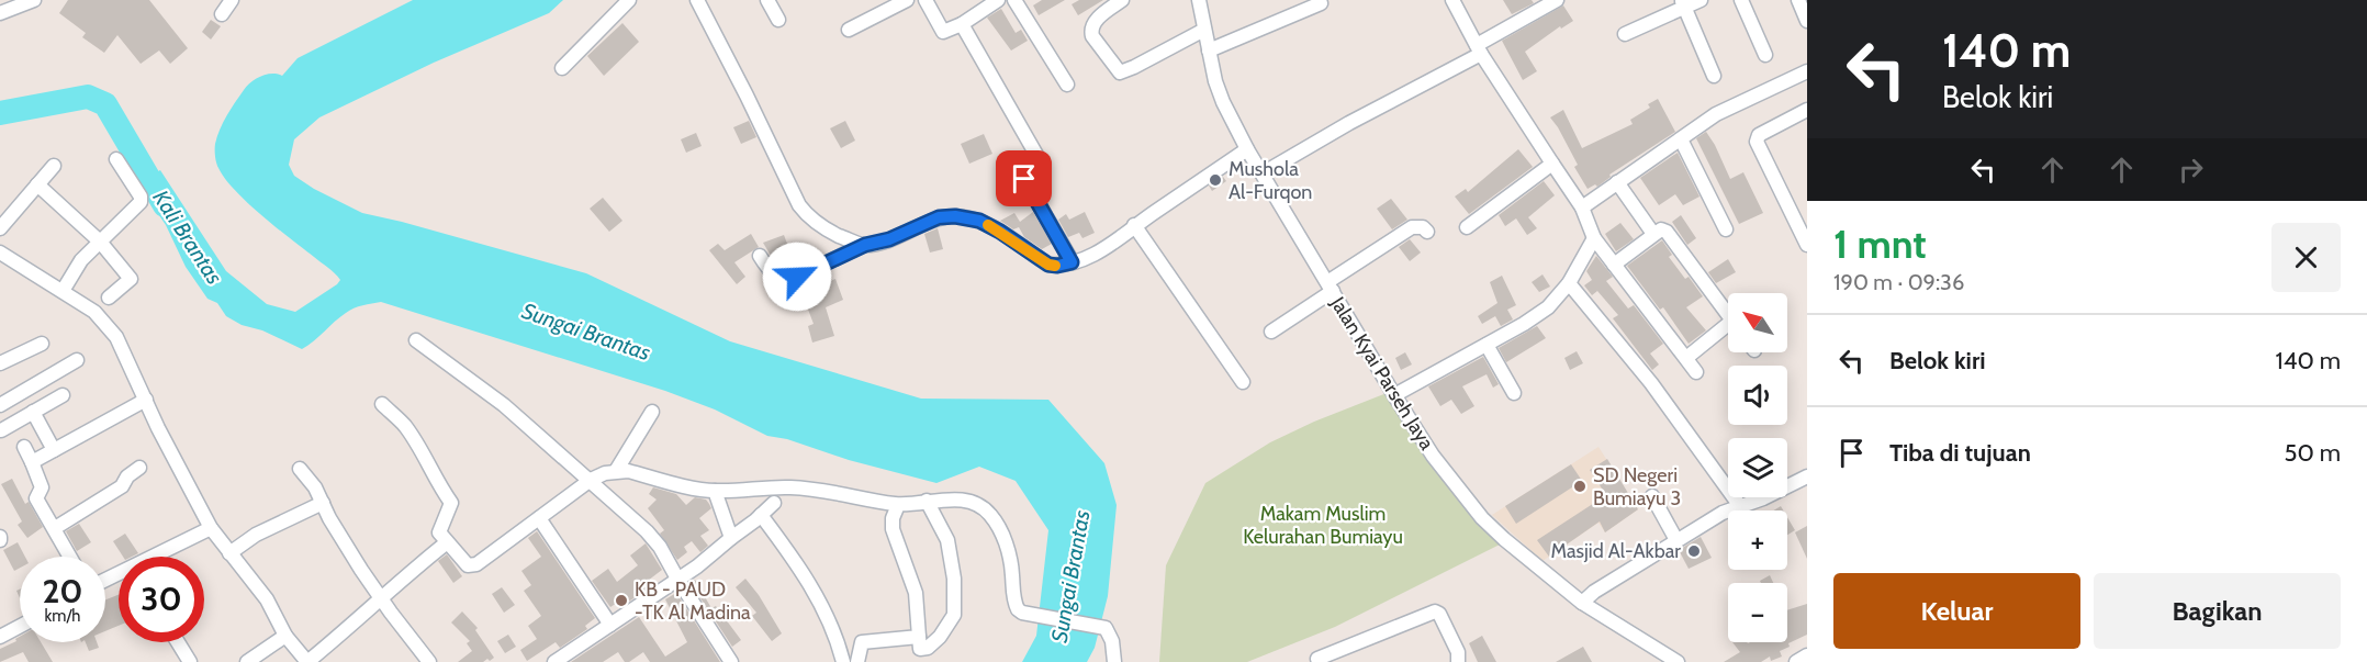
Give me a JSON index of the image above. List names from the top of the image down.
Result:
{
  "streets": {
    "street": ["Jalan Kyai Parseh Jaya"]
  },
  "water": ["Kali Brantas", "Sungai Brantas"],
  "parks": ["Makam Muslim Kelurahan Bumiayu"],
  "places": [
    "Mushola Al-Furqon",
    "SD Negeri Bumiayu 3",
    "Masjid Al-Akbar",
    "KB - PAUD -TK Al Madina"
  ],
  "north": "top left",
  "page": {
    "turn": ["140 m", "Belok kiri"],
    "heading": ["1 mnt", "190 m · 09:36"],
    "map_buttons": ["+", "−"],
    "list": [
      {
        "name": "Belok kiri",
        "value": "140 m"
      },
      {
        "name": "Tiba di tujuan",
        "value": "50 m"
      }
    ],
    "speed": "20 km/h",
    "limit": "30",
    "buttons": ["Keluar", "Bagikan"]
  }
}
